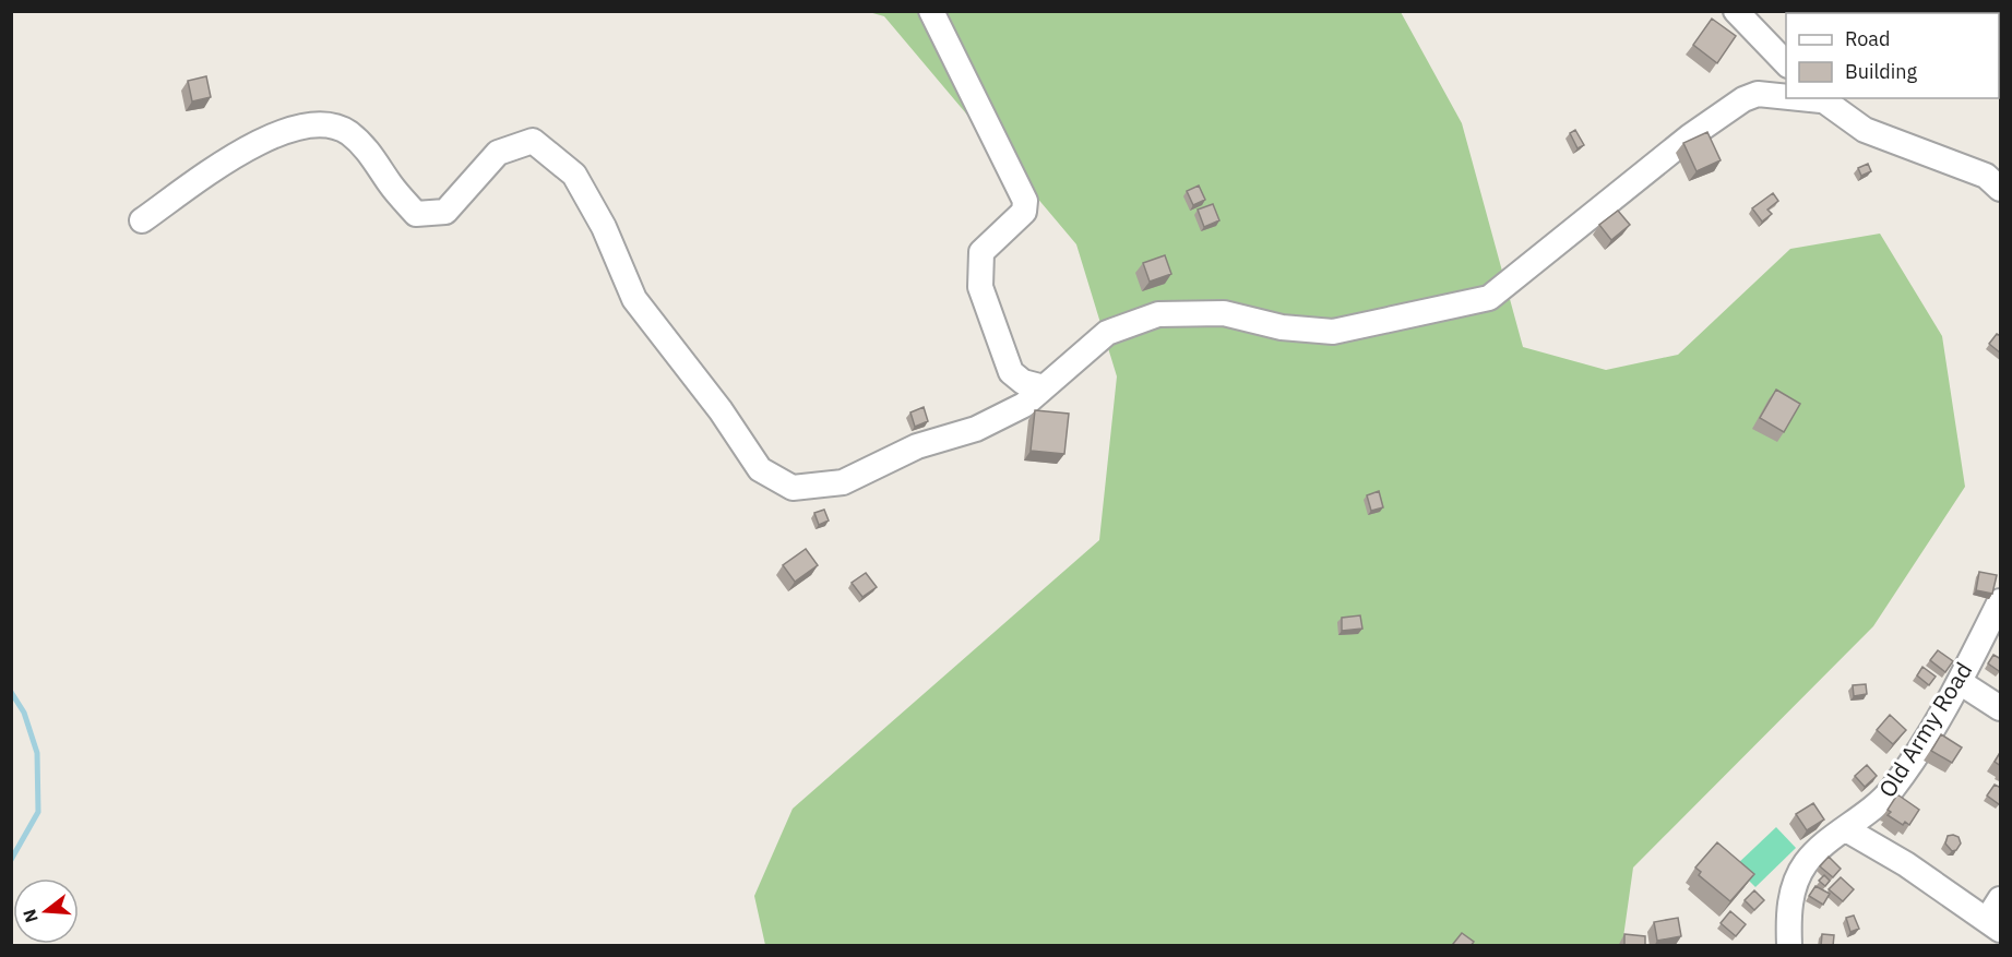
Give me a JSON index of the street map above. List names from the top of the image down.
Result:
{
  "streets": {
    "street": ["Old Army Road"]
  },
  "legend": ["Road", "Building"],
  "north": "left"
}
